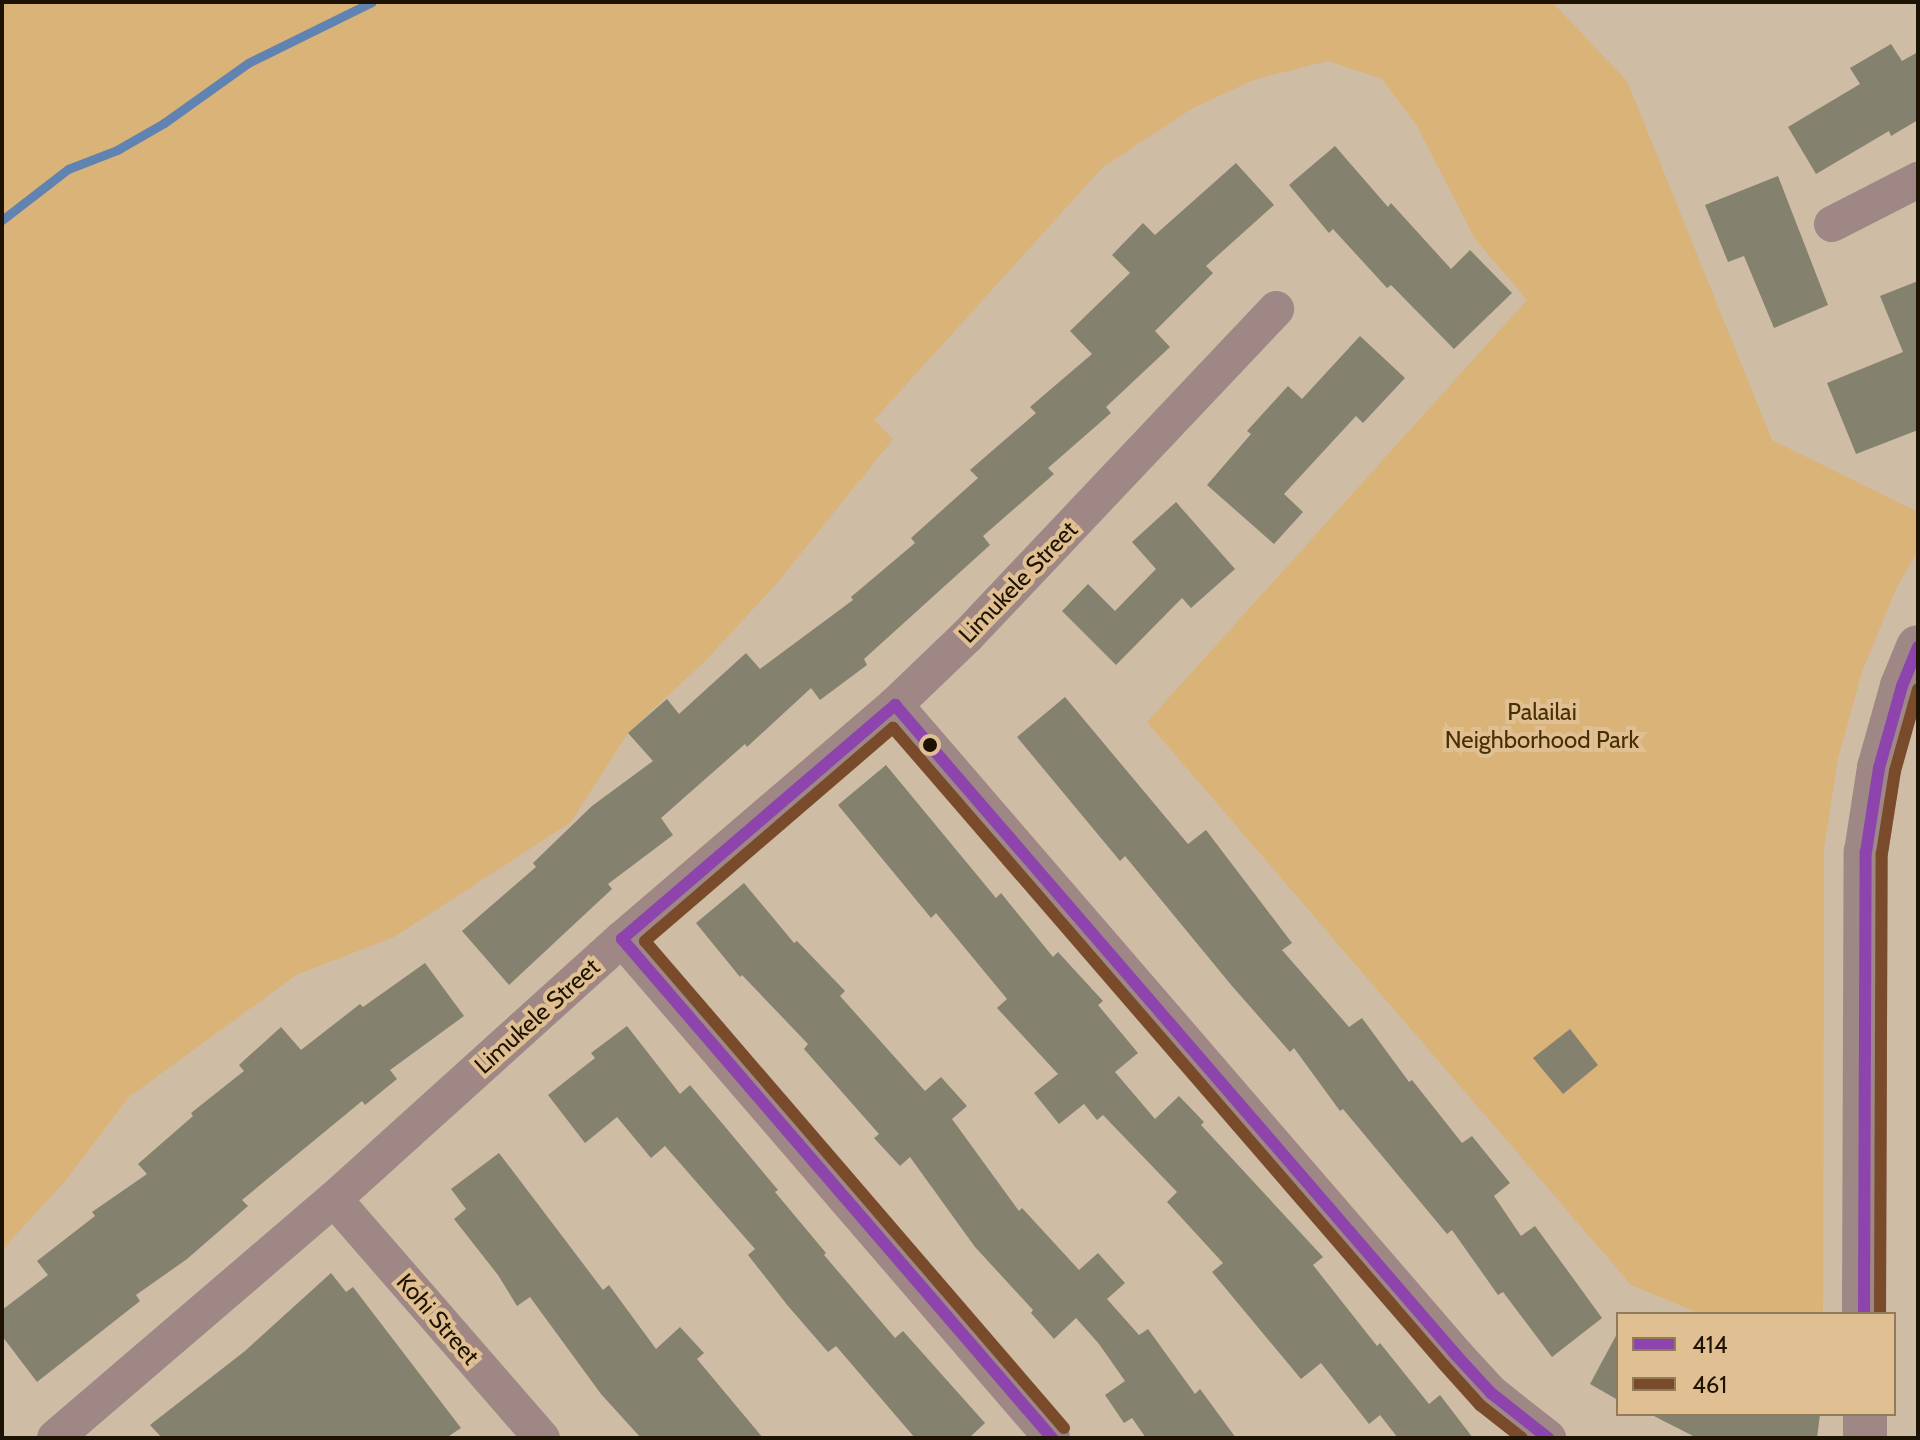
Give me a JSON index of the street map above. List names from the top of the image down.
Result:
{
  "streets": {
    "street": ["Limukele Street", "Kohi Street"]
  },
  "crossings": [
    ["Limukele Street", "Kohi Street"]
  ],
  "parks": ["Palailai Neighborhood Park"],
  "lines": ["transit line 414", "transit line 461"],
  "legend": ["414", "461"]
}
